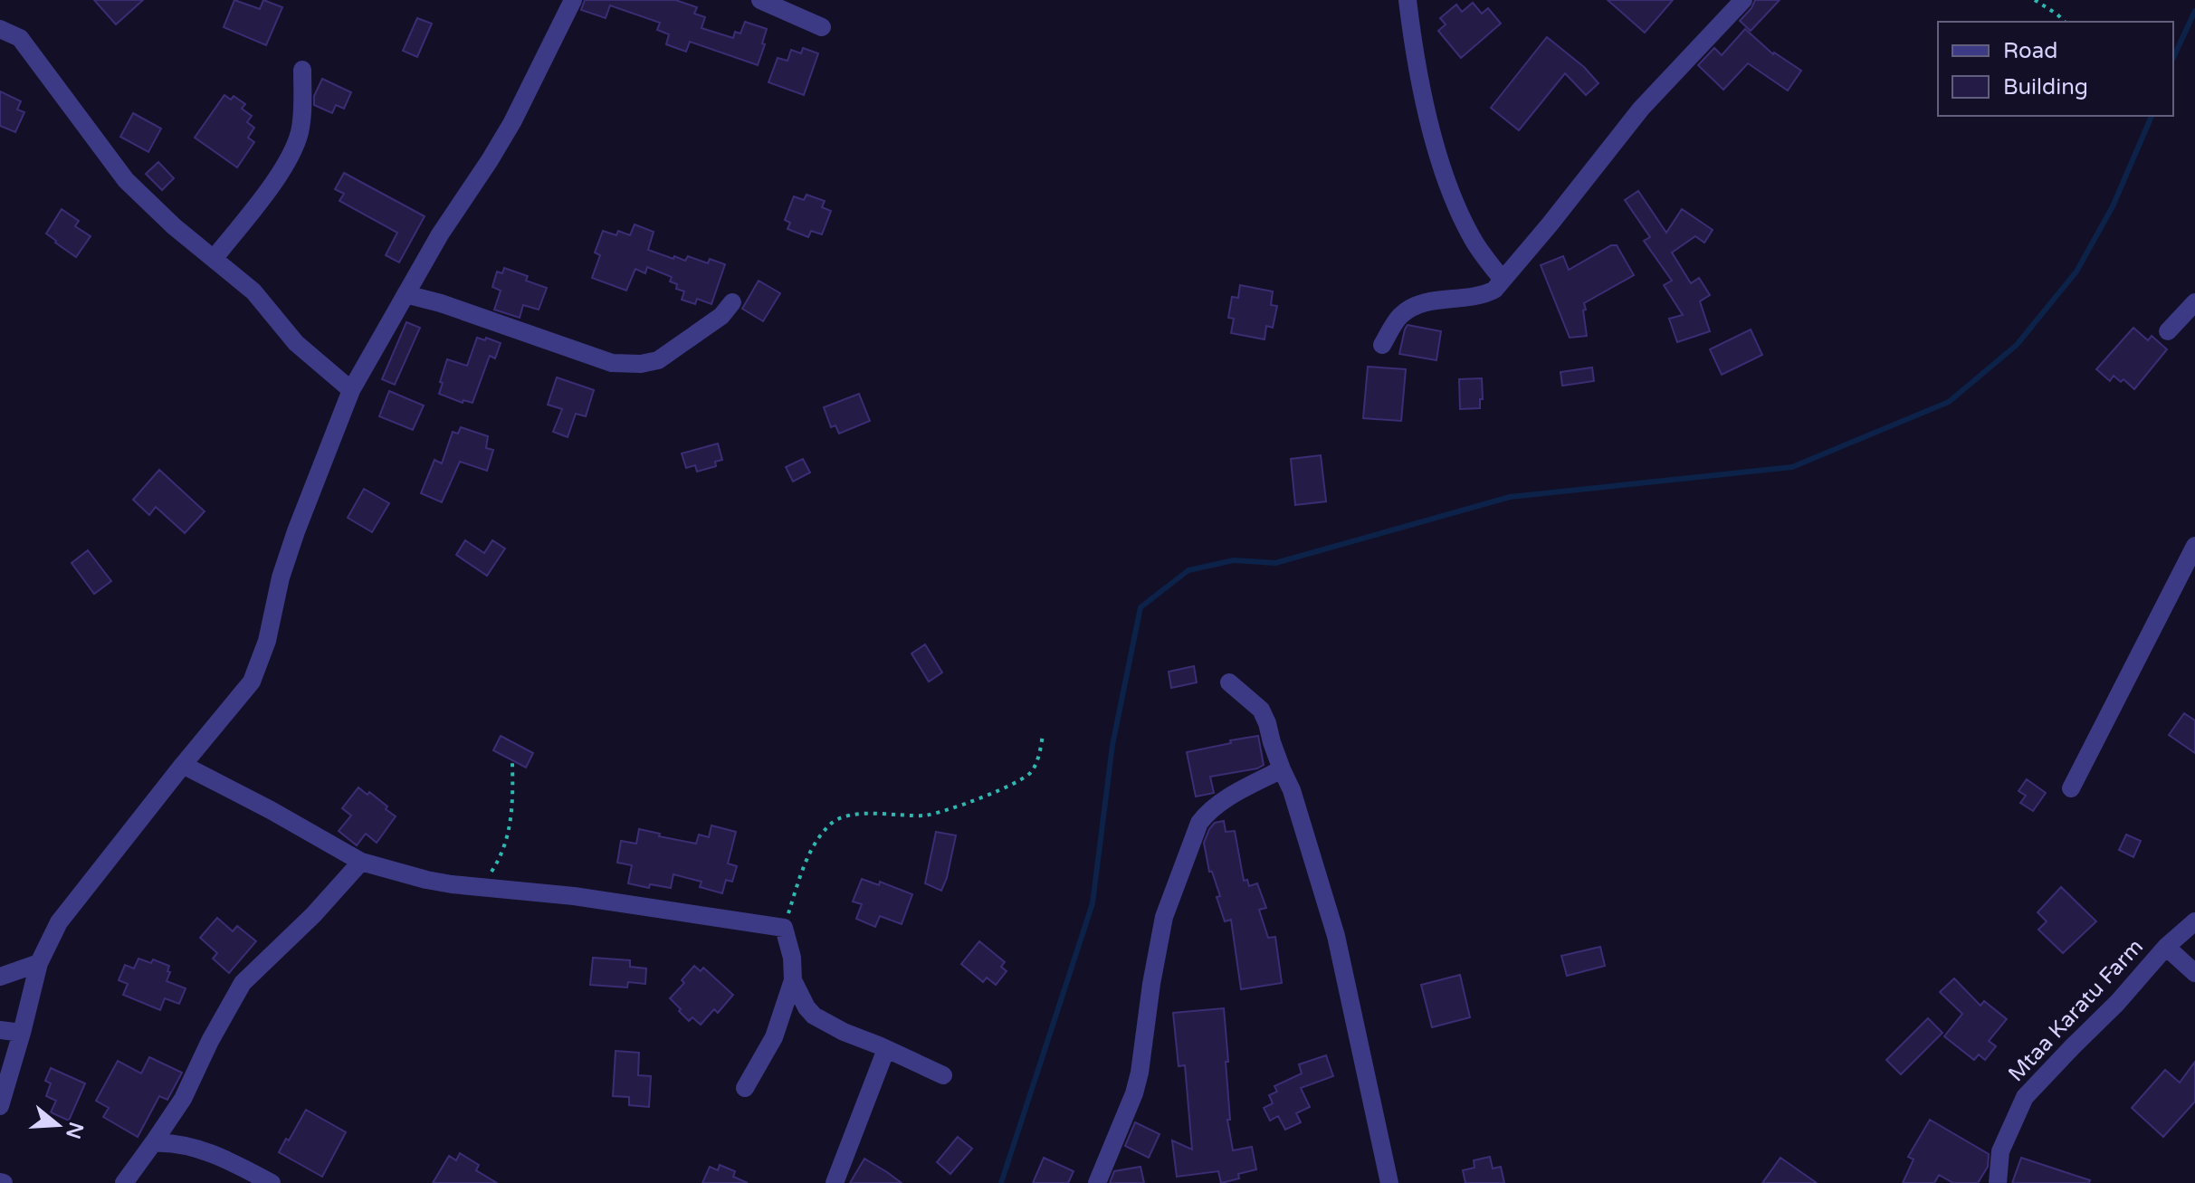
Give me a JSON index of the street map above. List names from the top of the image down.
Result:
{
  "streets": {
    "street": ["Mtaa Karatu Farm"]
  },
  "legend": ["Road", "Building"],
  "north": "right"
}
